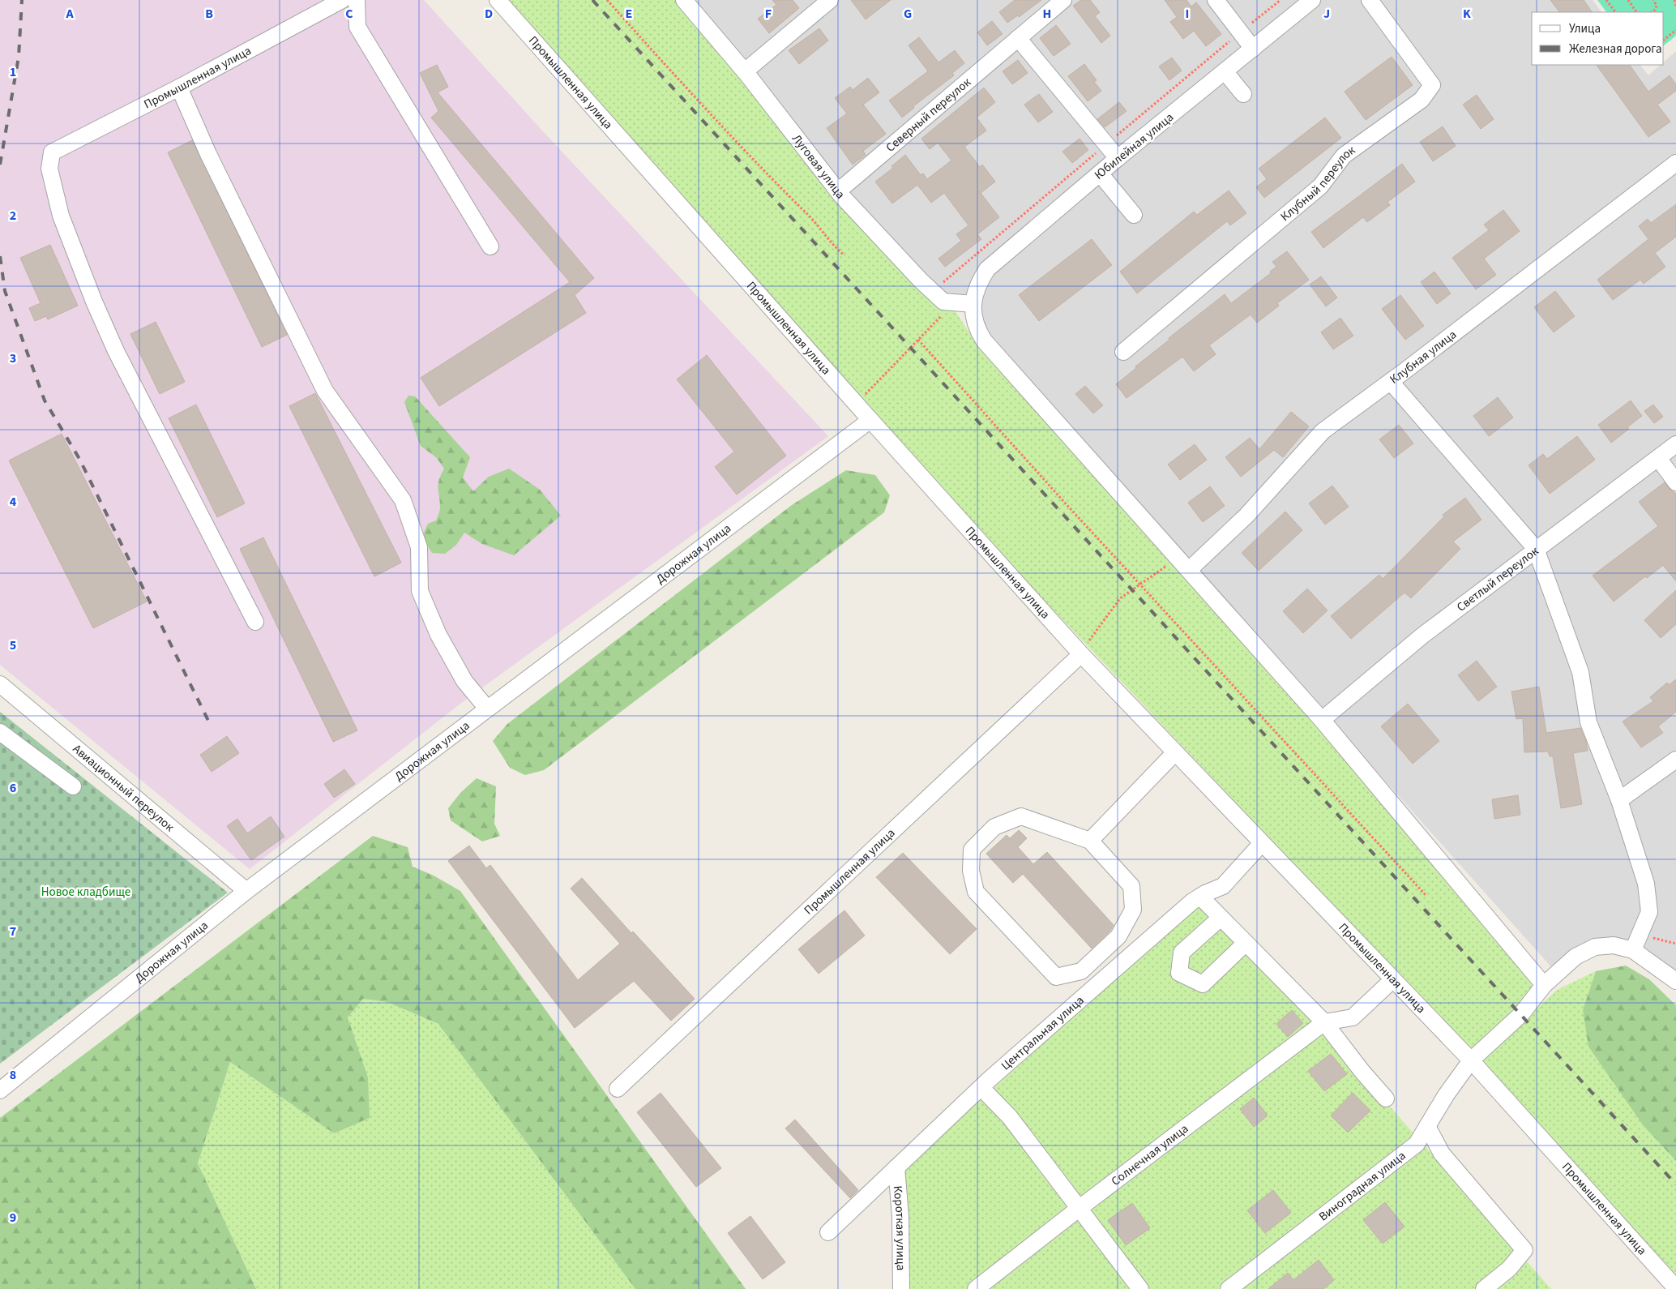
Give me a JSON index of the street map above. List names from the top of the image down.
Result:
{
  "streets": {
    "street": [
      "Промышленная улица",
      "Северный переулок",
      "Юбилейная улица",
      "Луговая улица",
      "Клубный переулок",
      "Клубная улица",
      "Дорожная улица",
      "Светлый переулок",
      "Авиационный переулок",
      "Центральная улица",
      "Солнечная улица",
      "Виноградная улица",
      "Короткая улица"
    ]
  },
  "crossings": [
    ["Промышленная улица", "Дорожная улица"],
    ["Промышленная улица", "Центральная улица"],
    ["Промышленная улица", "Виноградная улица"],
    ["Северный переулок", "Луговая улица"],
    ["Юбилейная улица", "Луговая улица"],
    ["Дорожная улица", "Авиационный переулок"],
    ["Центральная улица", "Короткая улица"]
  ],
  "parks": ["Новое кладбище"],
  "legend": ["Улица", "Железная дорога"],
  "grid": {
    "columns": [
      "A",
      "B",
      "C",
      "D",
      "E",
      "F",
      "G",
      "H",
      "I",
      "J",
      "K"
    ],
    "rows": [
      "1",
      "2",
      "3",
      "4",
      "5",
      "6",
      "7",
      "8",
      "9"
    ]
  }
}
